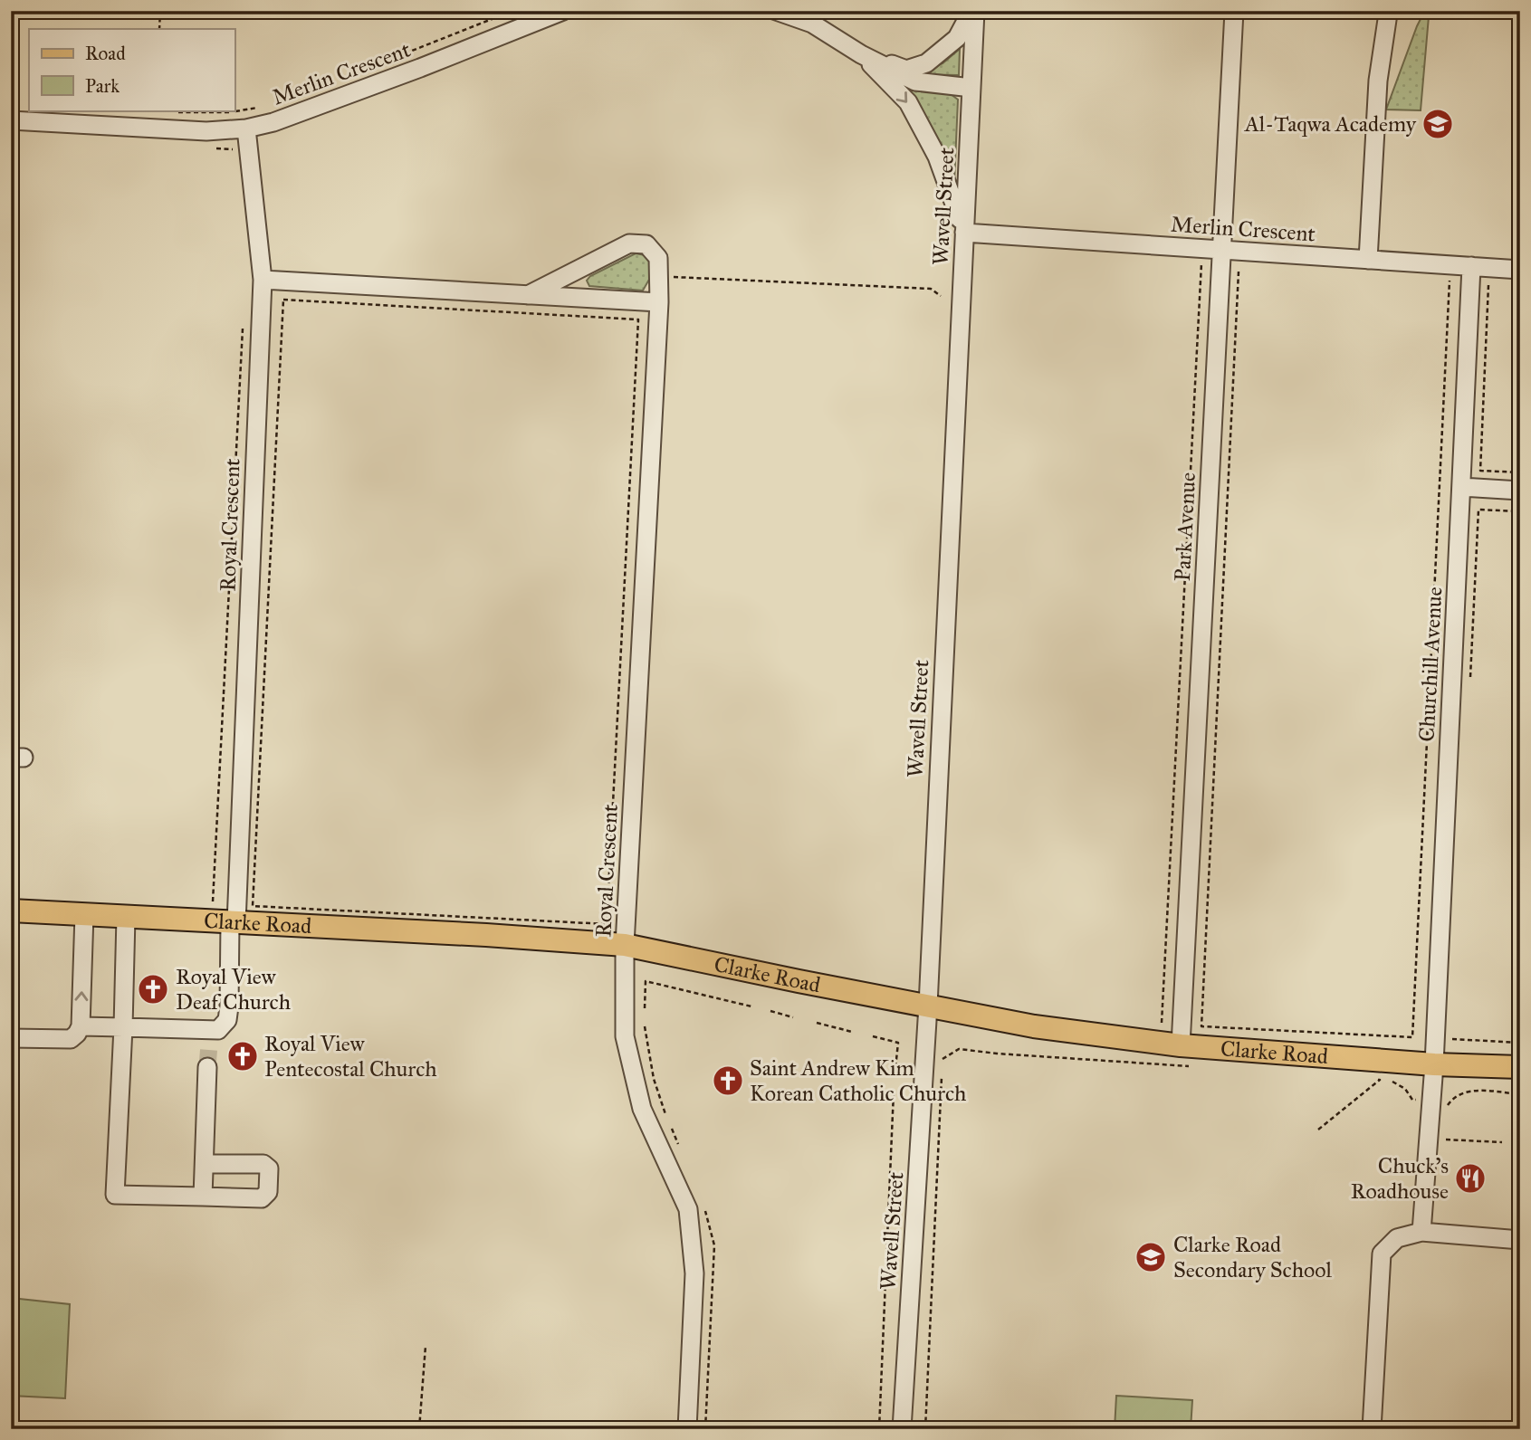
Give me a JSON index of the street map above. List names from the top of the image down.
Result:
{
  "streets": {
    "main road": ["Clarke Road"],
    "street": [
      "Merlin Crescent",
      "Wavell Street",
      "Royal Crescent",
      "Park Avenue",
      "Churchill Avenue"
    ]
  },
  "crossings": [
    ["Merlin Crescent", "Wavell Street"],
    ["Merlin Crescent", "Royal Crescent"],
    ["Merlin Crescent", "Park Avenue"],
    ["Merlin Crescent", "Churchill Avenue"],
    ["Wavell Street", "Clarke Road"],
    ["Royal Crescent", "Clarke Road"],
    ["Park Avenue", "Clarke Road"],
    ["Churchill Avenue", "Clarke Road"]
  ],
  "places": {
    "school or university": ["Al-Taqwa Academy", "Clarke Road Secondary School"],
    "church": ["Royal View Deaf Church", "Royal View Pentecostal Church", "Saint Andrew Kim Korean Catholic Church"],
    "restaurant": ["Chuck's Roadhouse"]
  },
  "legend": ["Road", "Park"]
}
